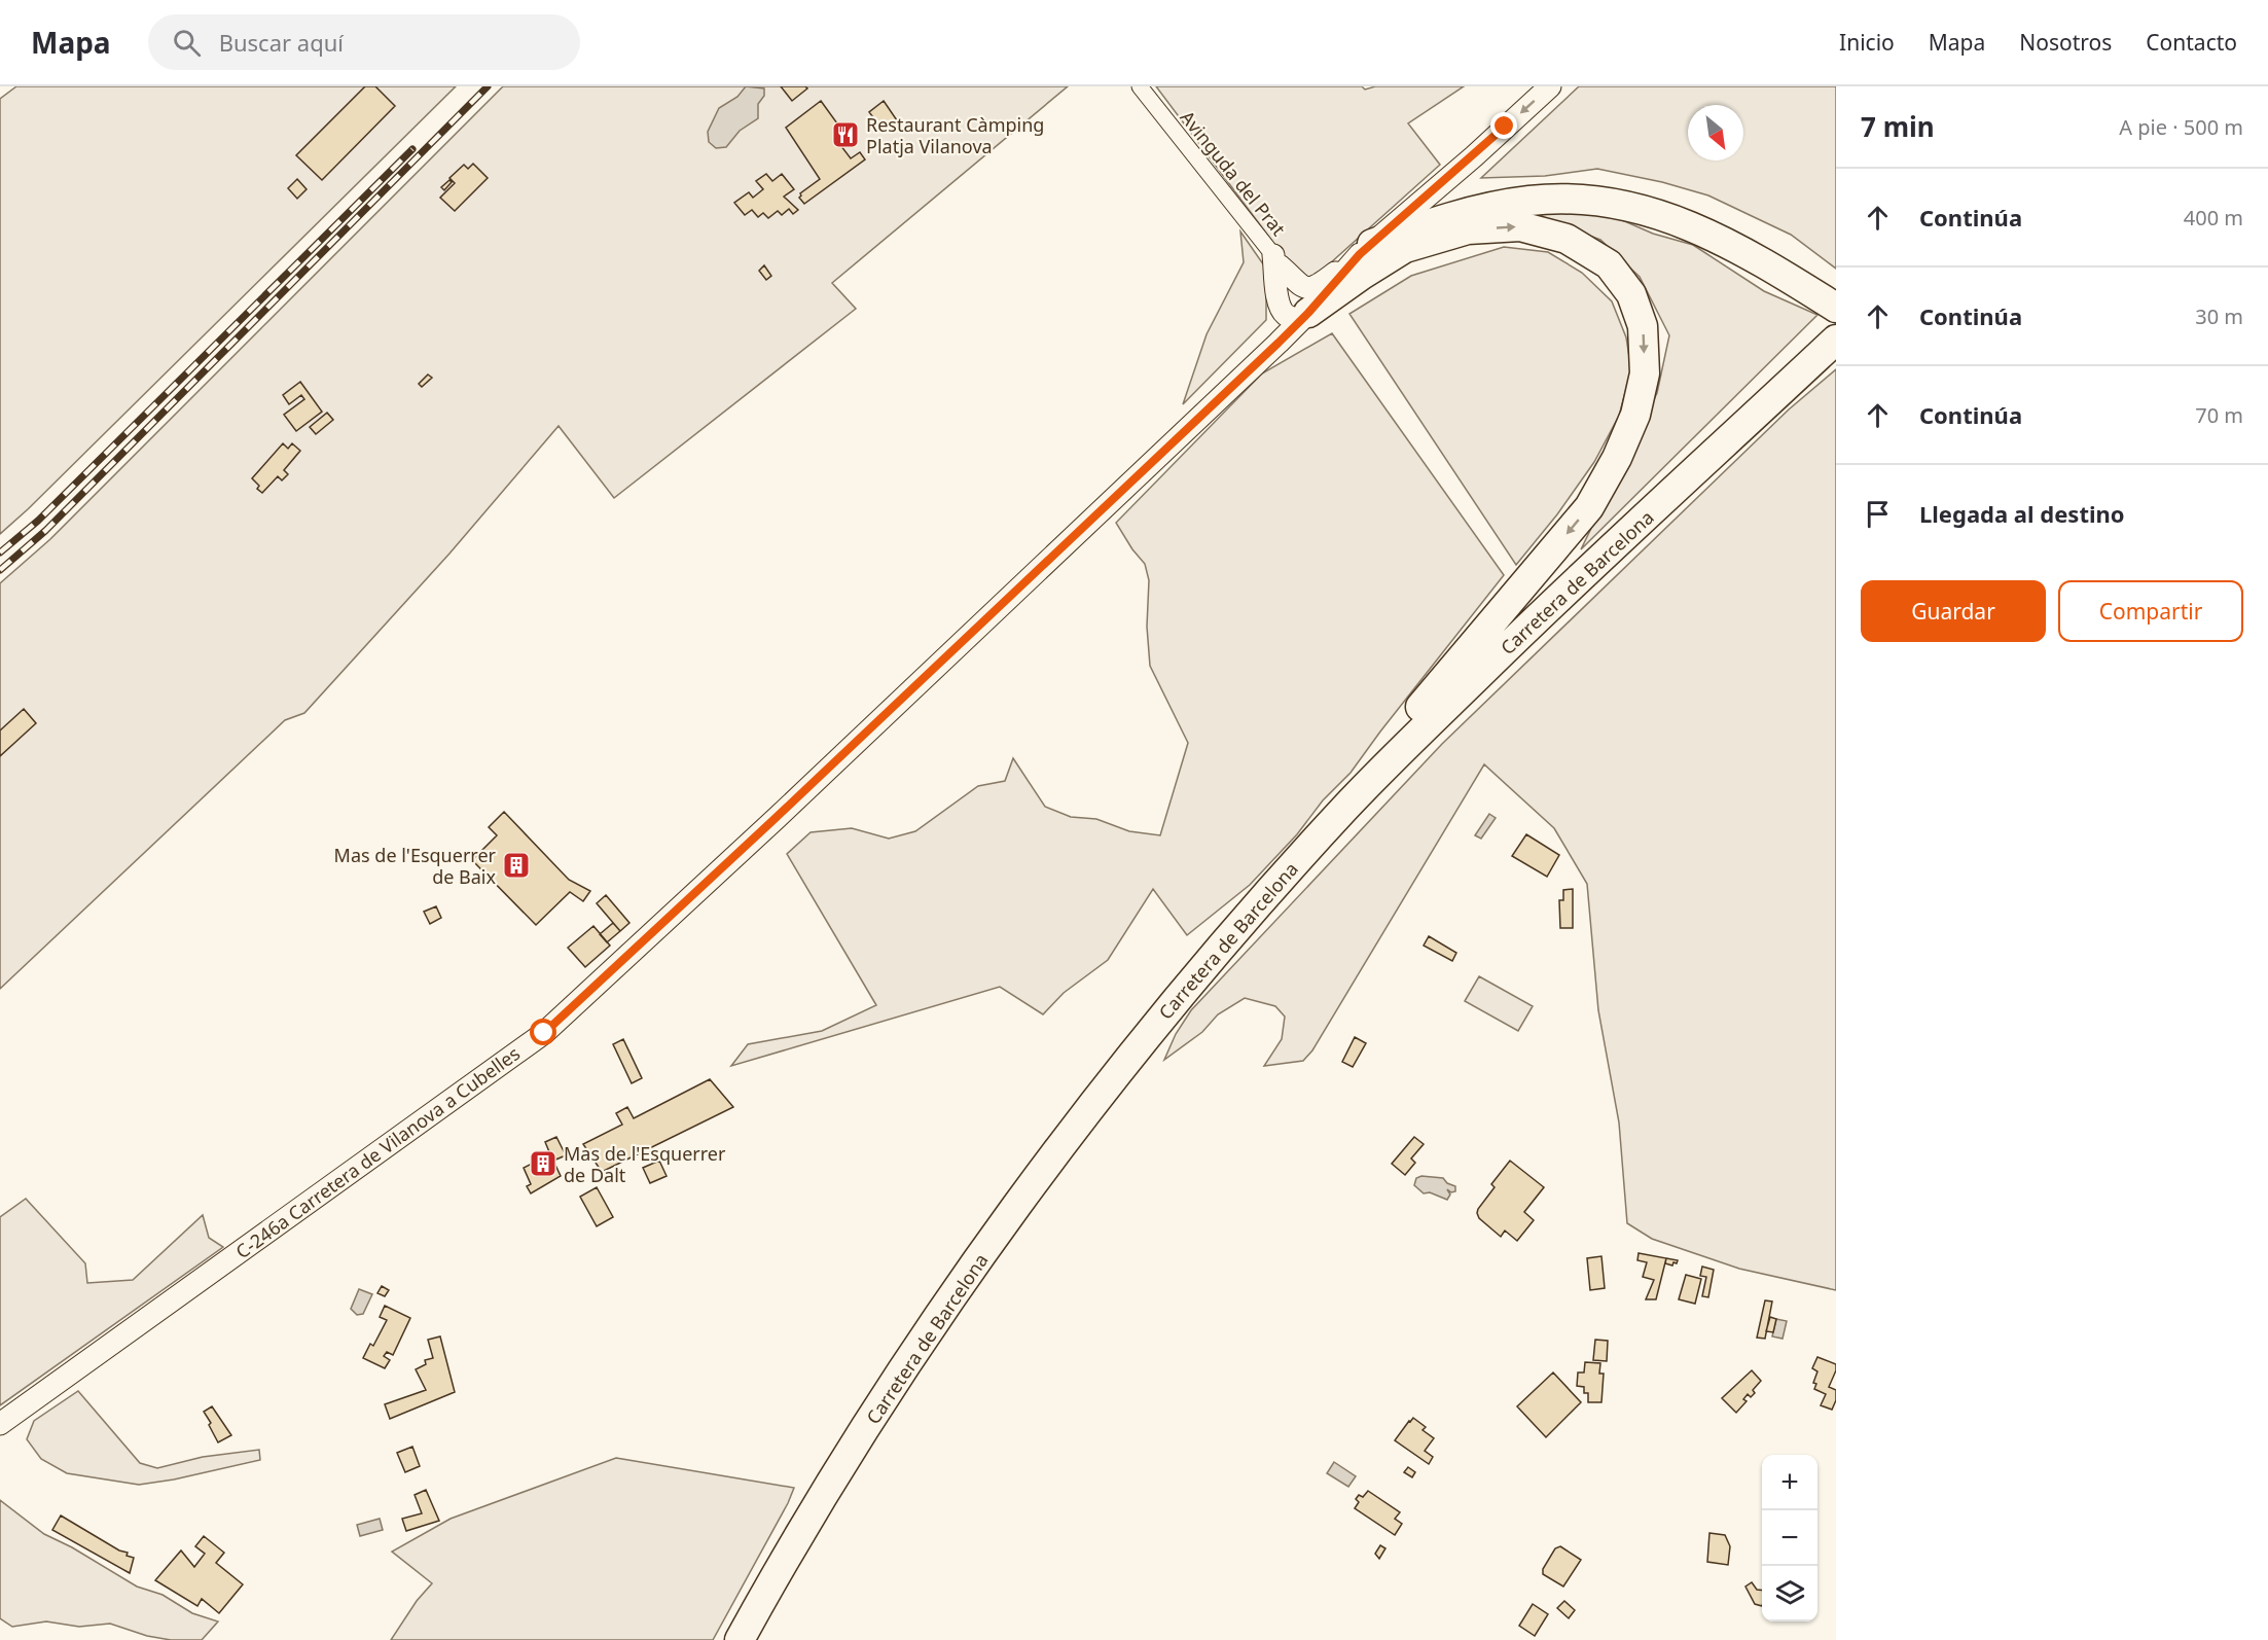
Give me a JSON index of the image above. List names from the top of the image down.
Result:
{
  "streets": {
    "highway": ["Carretera de Barcelona"],
    "main road": ["C-246a Carretera de Vilanova a Cubelles"],
    "street": ["Avinguda del Prat"]
  },
  "places": {
    "restaurant": ["Restaurant Càmping Platja Vilanova"],
    "building": ["Mas de l'Esquerrer de Baix", "Mas de l'Esquerrer de Dalt"]
  },
  "north": "bottom right",
  "page": {
    "header": "Mapa",
    "search": "Buscar aquí",
    "nav": [
      "Inicio",
      "Mapa",
      "Nosotros",
      "Contacto"
    ],
    "heading": ["7 min", "A pie · 500 m"],
    "list": [
      ["Continúa", "400 m"],
      ["Continúa", "30 m"],
      ["Continúa", "70 m"],
      "Llegada al destino"
    ],
    "buttons": ["Guardar", "Compartir"],
    "map_buttons": ["+", "−"]
  }
}
